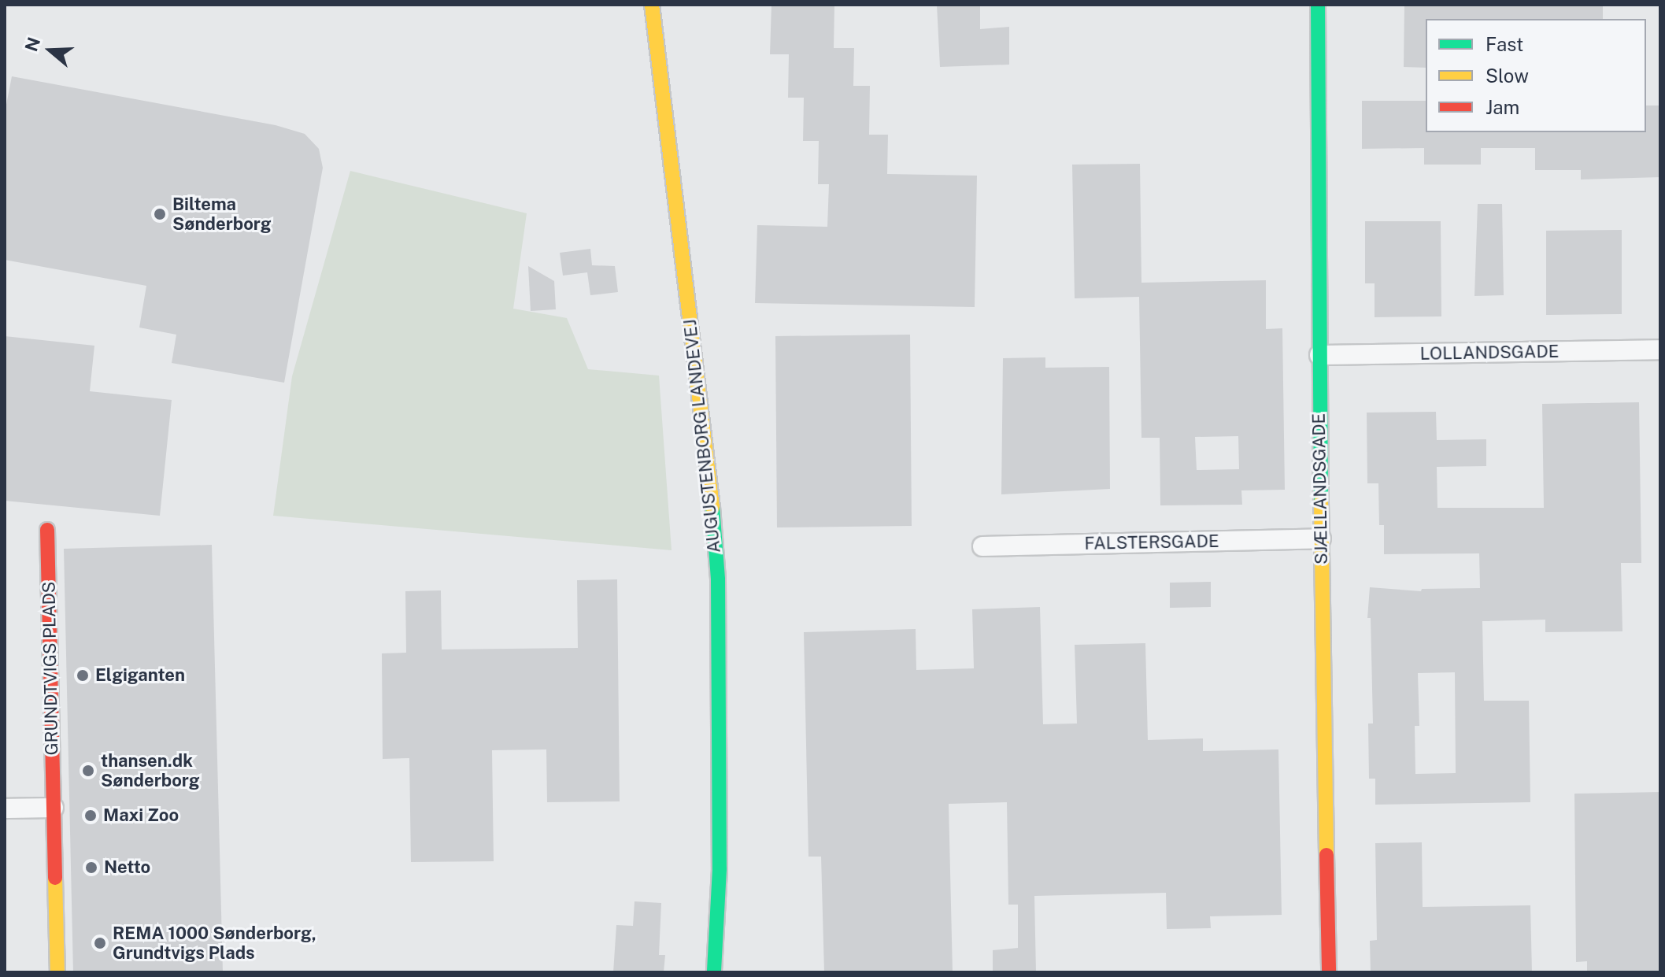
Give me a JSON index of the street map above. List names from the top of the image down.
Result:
{
  "streets": {
    "street": [
      "LOLLANDSGADE",
      "AUGUSTENBORG LANDEVEJ",
      "SJÆLLANDSGADE",
      "FALSTERSGADE",
      "GRUNDTVIGS PLADS"
    ]
  },
  "crossings": [
    ["LOLLANDSGADE", "SJÆLLANDSGADE"],
    ["SJÆLLANDSGADE", "FALSTERSGADE"]
  ],
  "places": [
    "Biltema Sønderborg",
    "Elgiganten",
    "thansen.dk Sønderborg",
    "Maxi Zoo",
    "Netto",
    "REMA 1000 Sønderborg, Grundtvigs Plads"
  ],
  "legend": ["Fast", "Slow", "Jam"],
  "north": "left"
}
